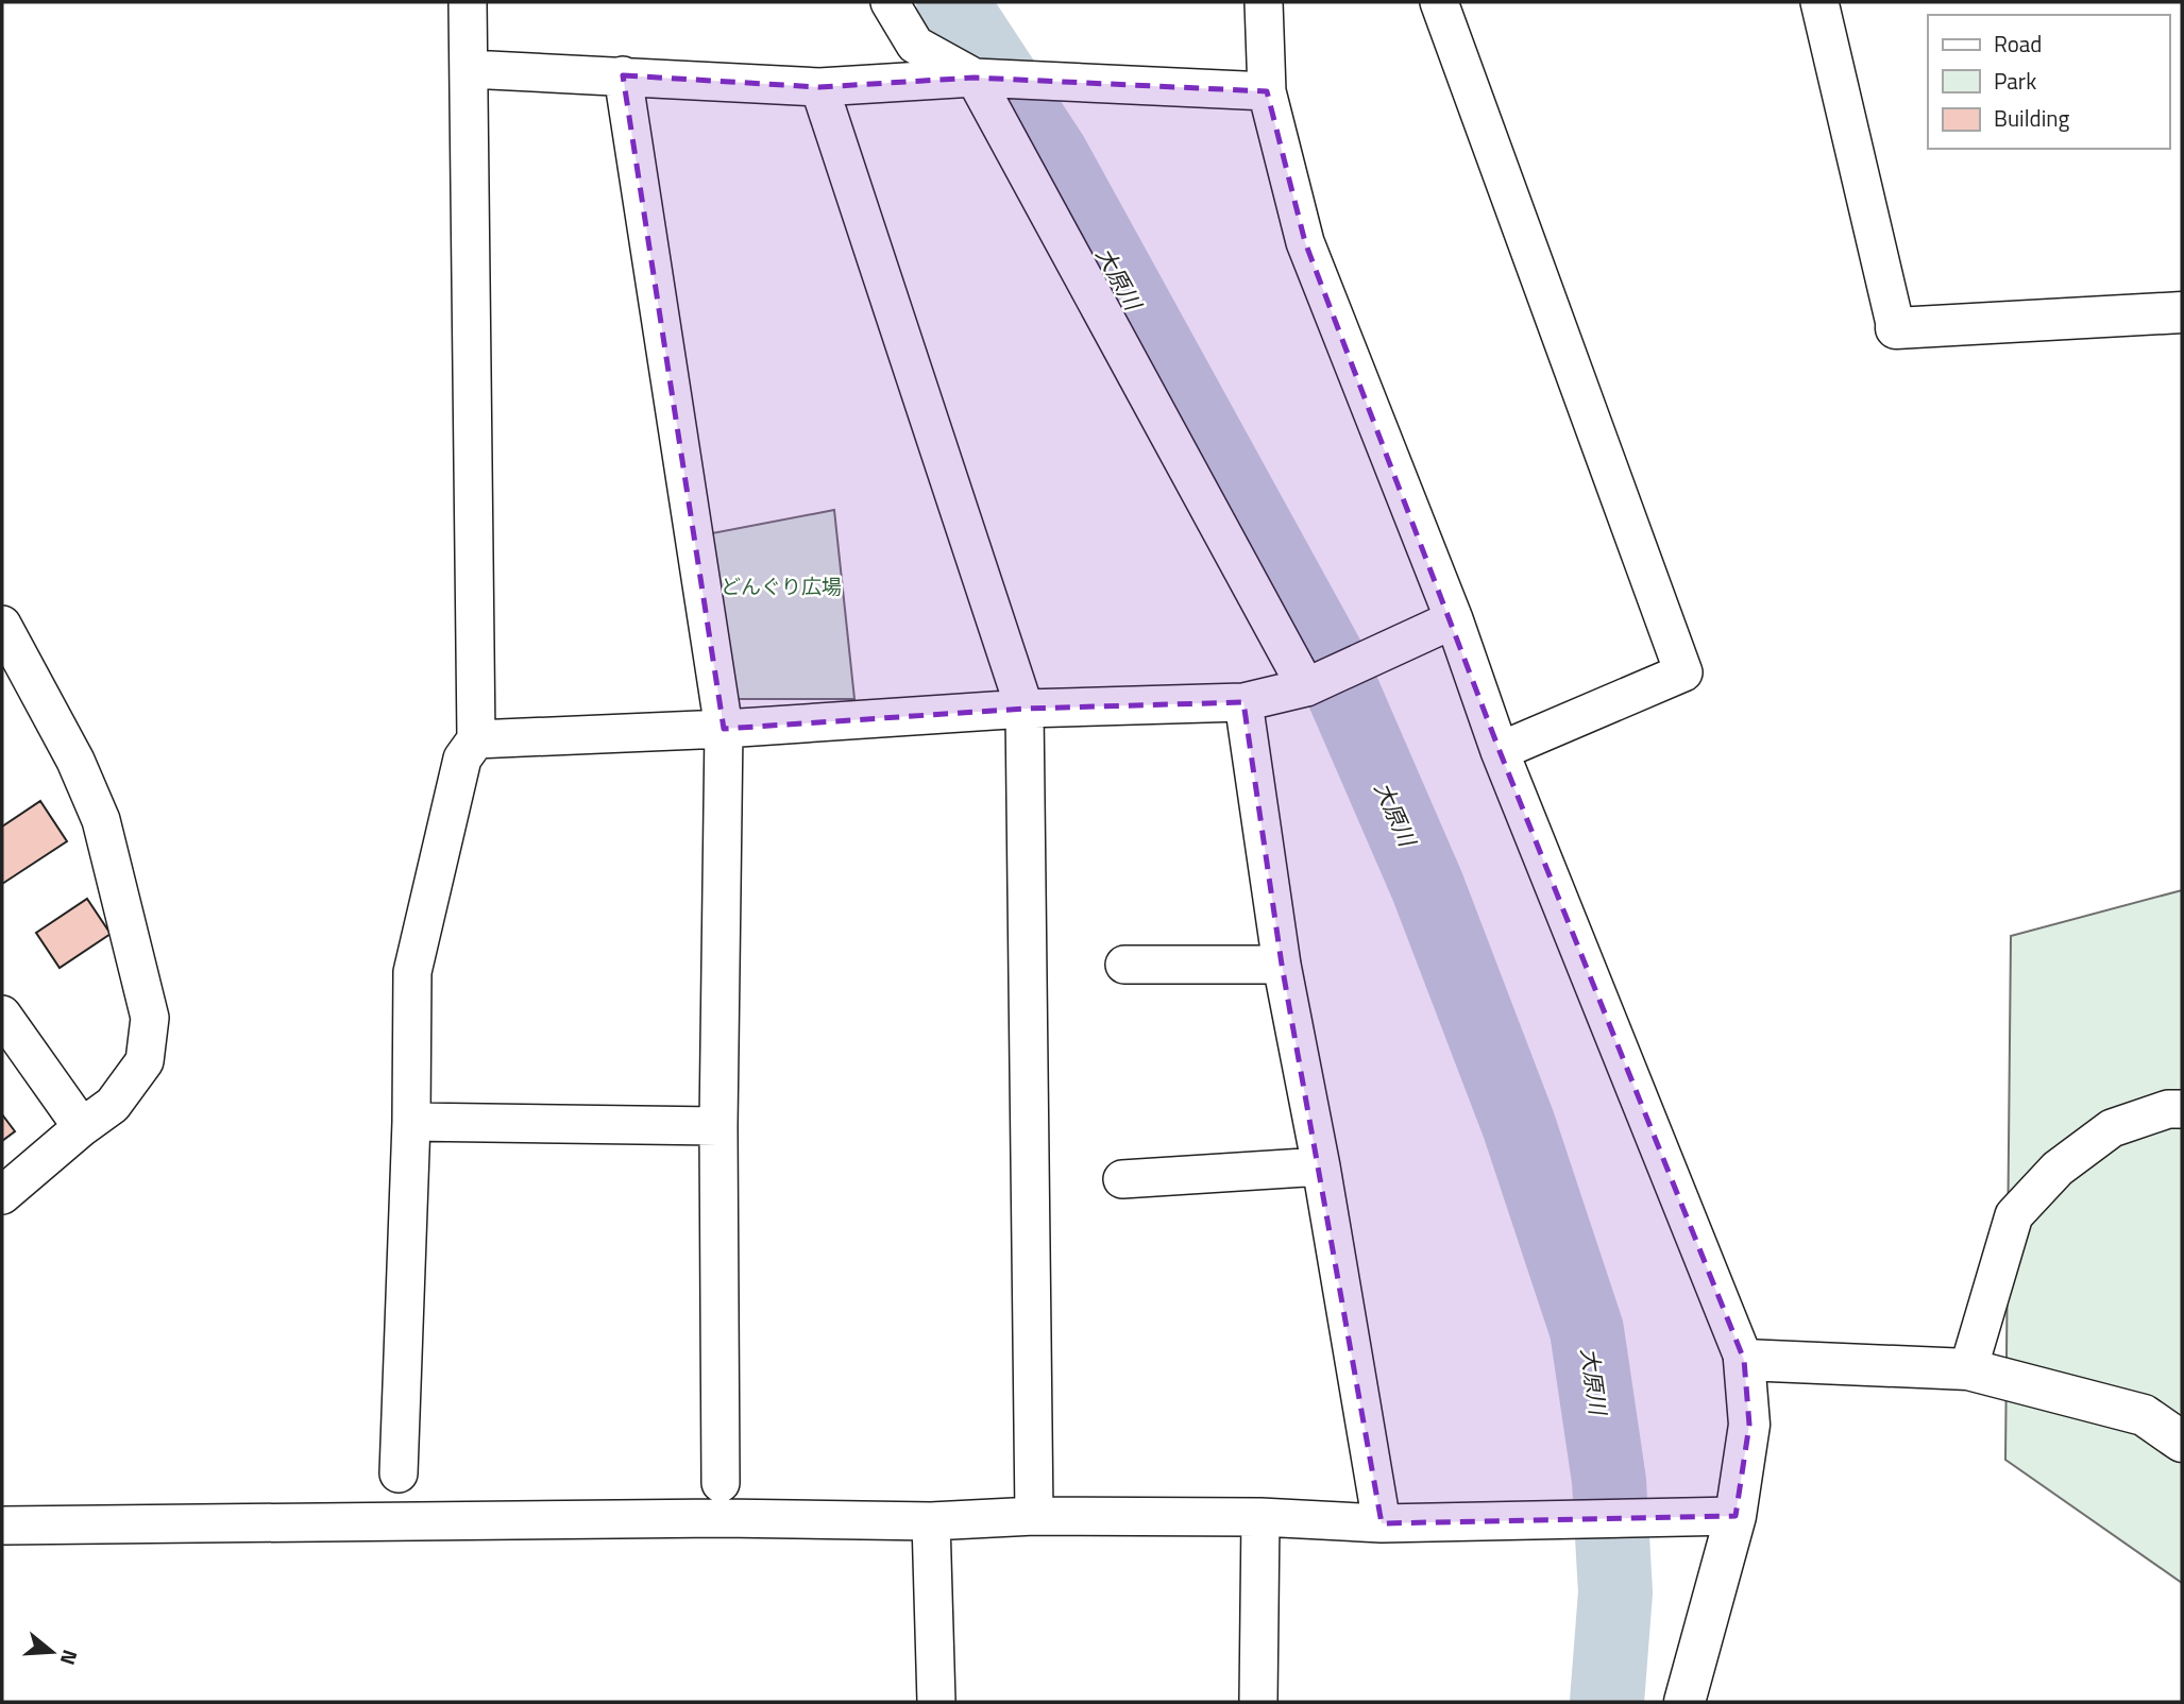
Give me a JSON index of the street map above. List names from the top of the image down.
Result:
{
  "water": ["大原川"],
  "parks": ["どんぐり広場"],
  "legend": ["Road", "Park", "Building"],
  "north": "right"
}
